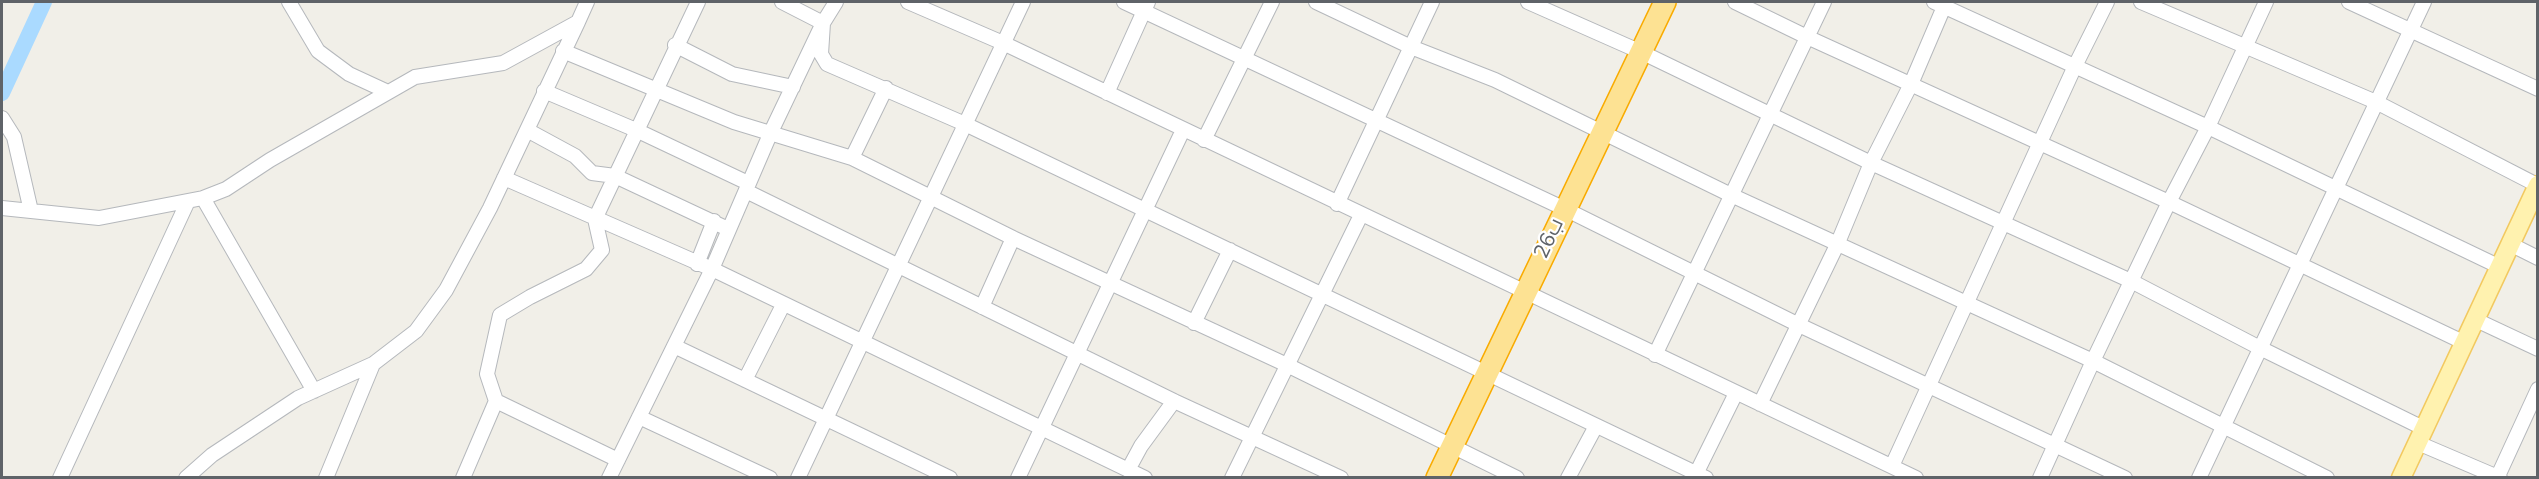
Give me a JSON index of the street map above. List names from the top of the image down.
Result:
{
  "streets": {
    "highway": ["26ب"]
  }
}
